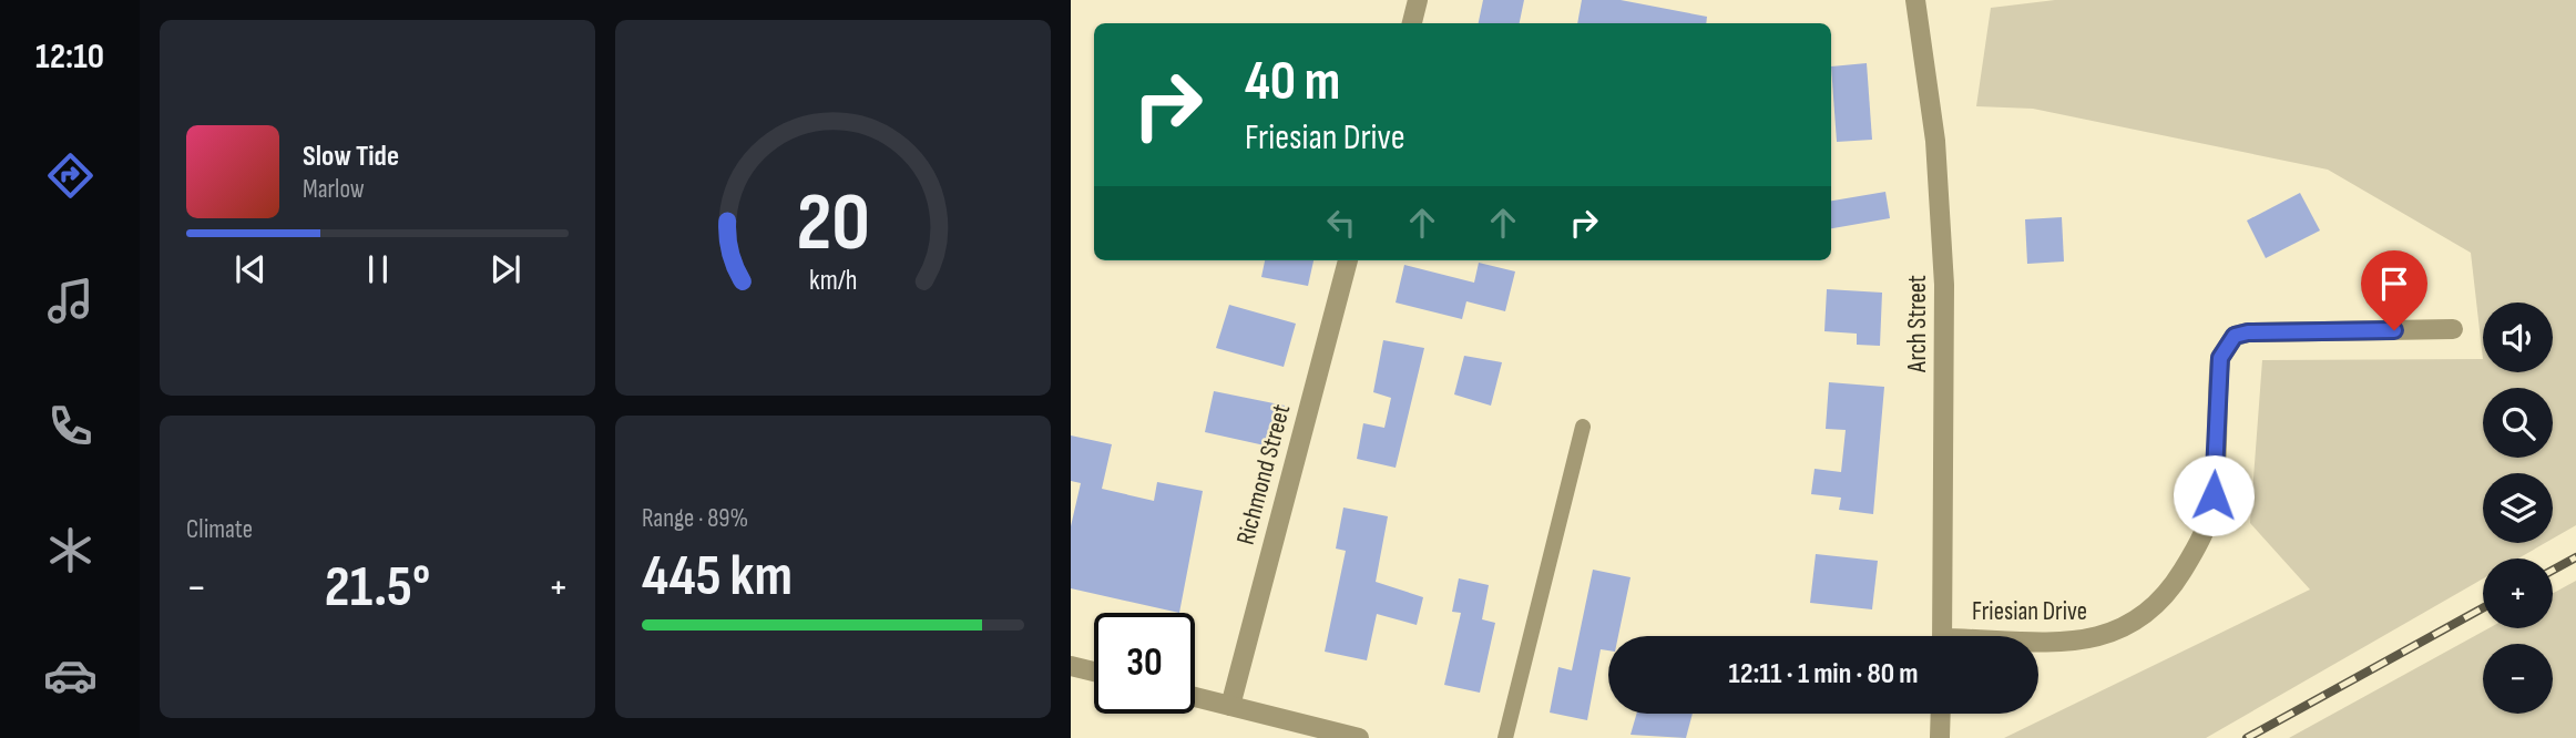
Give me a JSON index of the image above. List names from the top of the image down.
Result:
{
  "streets": {
    "street": ["Arch Street", "Richmond Street", "Friesian Drive"]
  },
  "page": {
    "tabs": "12:10",
    "turn": ["40 m", "Friesian Drive"],
    "song": ["Slow Tide", "Marlow"],
    "map_buttons": ["+", "−"],
    "tile": [
      "Climate",
      ["Range · 89%", "445 km"]
    ],
    "heat": ["−", "21.5°", "+"],
    "limit": "30",
    "trip": "12:11 · 1 min · 80 m",
    "gauge": ["20", "km/h"]
  }
}
